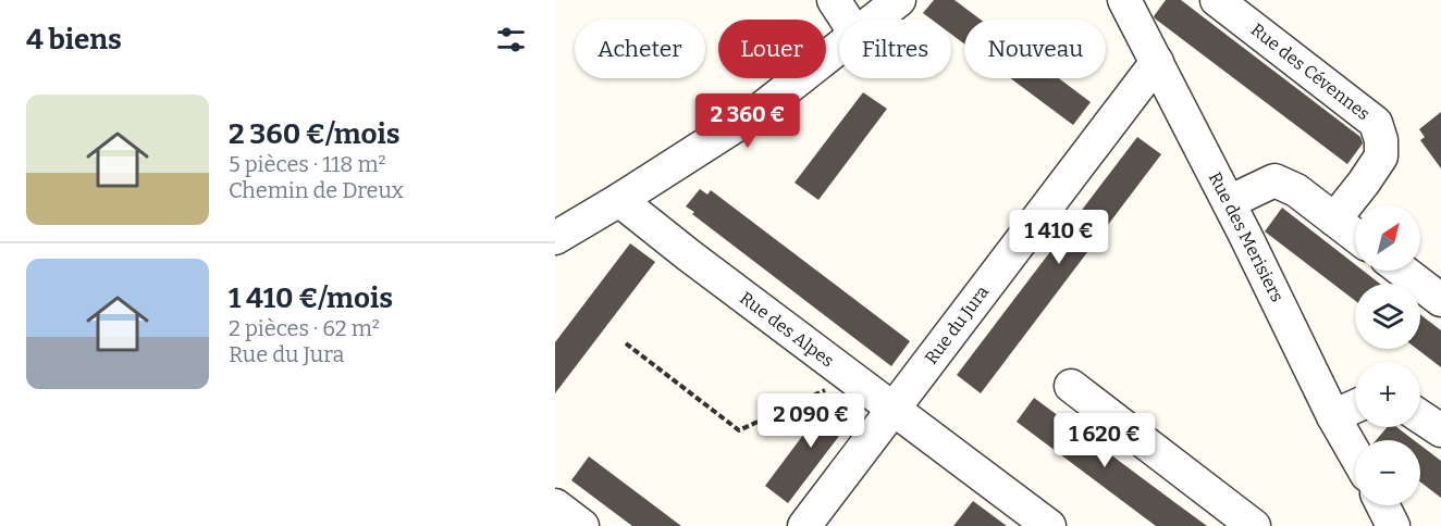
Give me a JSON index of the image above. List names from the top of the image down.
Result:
{
  "streets": {
    "street": [
      "Rue des Cévennes",
      "Rue des Merisiers",
      "Rue du Jura",
      "Rue des Alpes"
    ]
  },
  "crossings": [
    ["Rue des Merisiers", "Rue du Jura"],
    ["Rue du Jura", "Rue des Alpes"]
  ],
  "north": "top right",
  "page": {
    "heading": "4 biens",
    "chip": [
      "Acheter",
      "Louer",
      "Filtres",
      "Nouveau"
    ],
    "list": [
      {
        "name": "2 360 €/mois",
        "note": "5 pièces · 118 m² · Chemin de Dreux"
      },
      {
        "name": "1 410 €/mois",
        "note": "2 pièces · 62 m² · Rue du Jura"
      }
    ],
    "price": [
      "2 360 €",
      "1 410 €",
      "2 090 €",
      "1 620 €"
    ],
    "map_buttons": ["+", "−"]
  }
}
